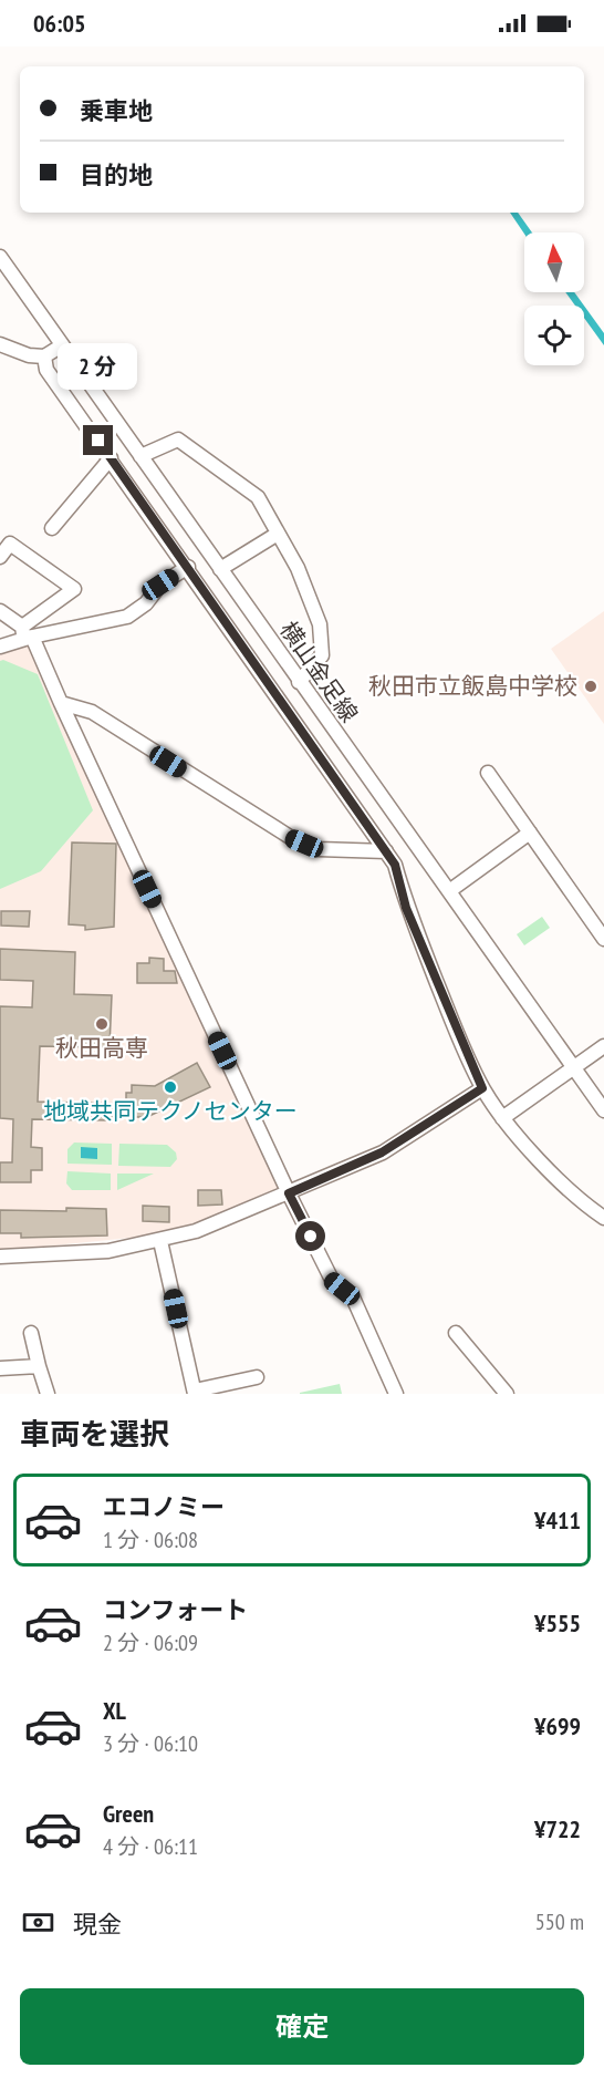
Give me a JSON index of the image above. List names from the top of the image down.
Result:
{
  "streets": {
    "street": ["横山金足線"]
  },
  "places": ["秋田市立飯島中学校", "秋田高専", "地域共同テクノセンター"],
  "north": "top",
  "page": {
    "status": "06:05",
    "banner": ["乗車地", "目的地"],
    "bubble": "2 分",
    "heading": "車両を選択",
    "list": [
      {
        "name": "エコノミー",
        "note": "1 分 · 06:08",
        "value": "¥411"
      },
      {
        "name": "コンフォート",
        "note": "2 分 · 06:09",
        "value": "¥555"
      },
      {
        "name": "XL",
        "note": "3 分 · 06:10",
        "value": "¥699"
      },
      {
        "name": "Green",
        "note": "4 分 · 06:11",
        "value": "¥722"
      }
    ],
    "pay": ["現金", "550 m"],
    "buttons": "確定"
  }
}
